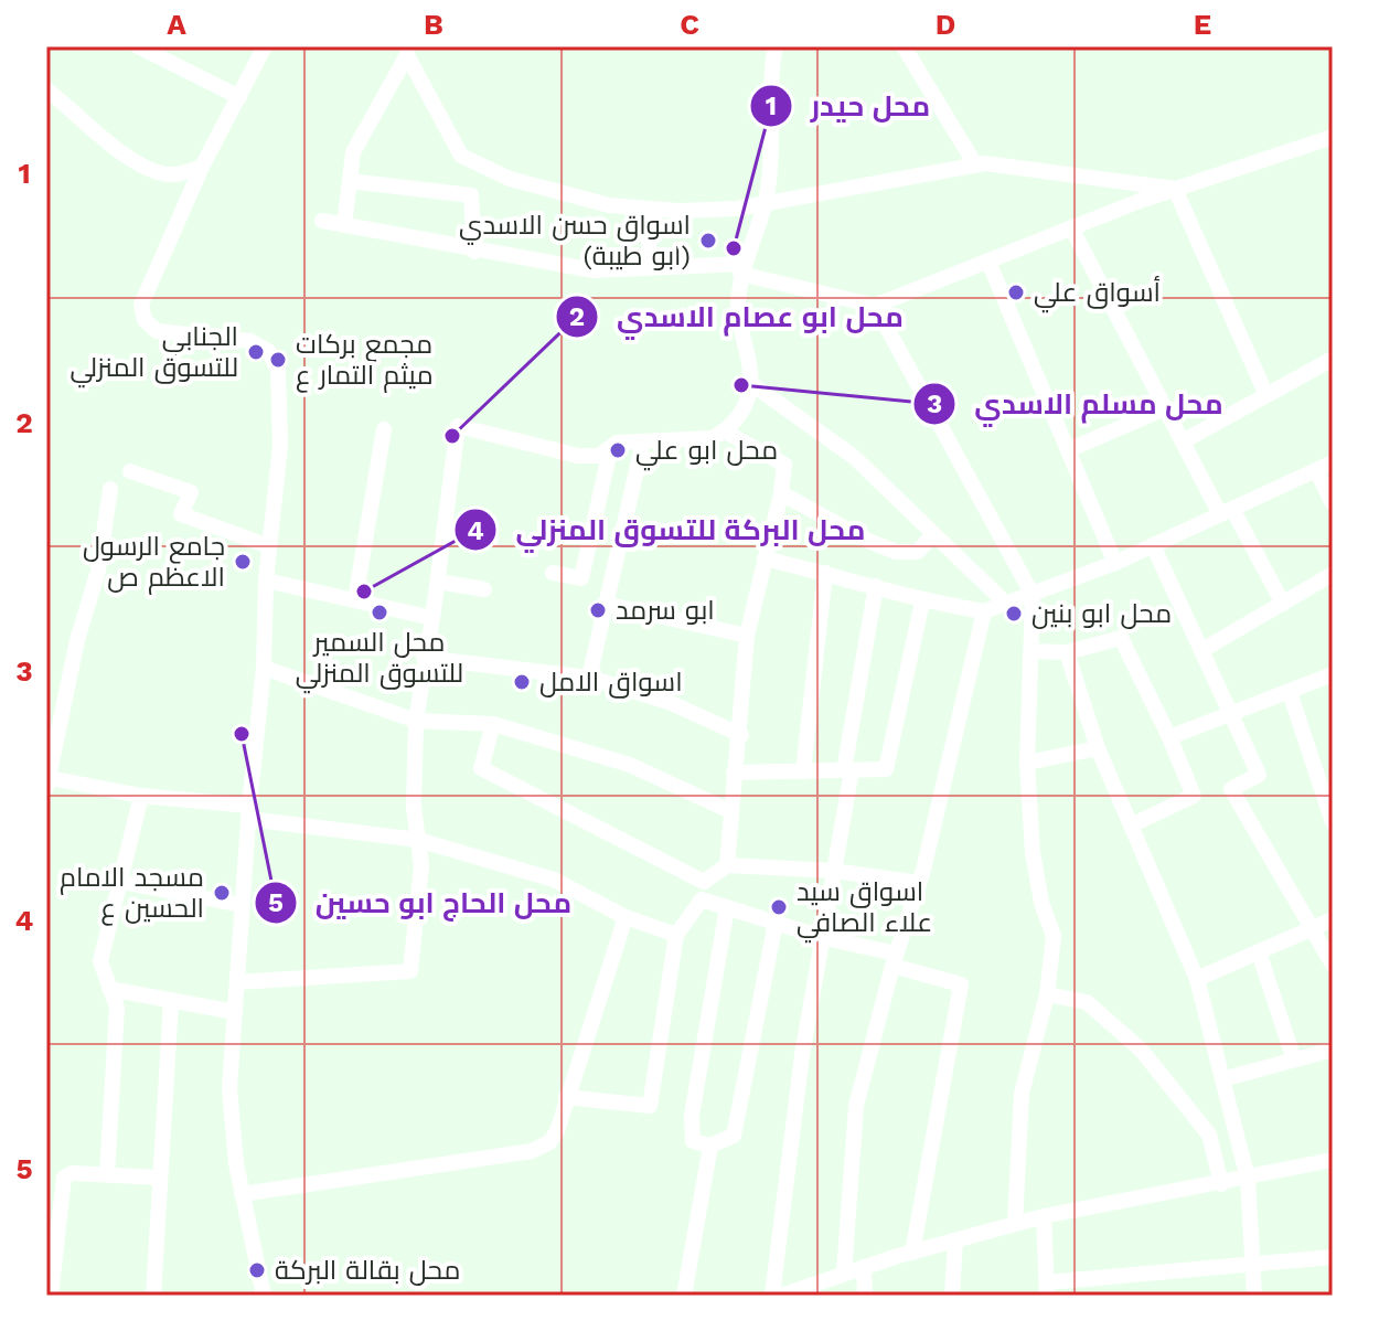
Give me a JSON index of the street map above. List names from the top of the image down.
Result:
{
  "places": [
    "اسواق حسن الاسدي (ابو طيبة)",
    "محل حيدر",
    "أسواق علي",
    "الجنابي للتسوق المنزلي",
    "مجمع بركات ميثم التمار ع",
    "محل مسلم الاسدي",
    "محل ابو عصام الاسدي",
    "محل ابو علي",
    "جامع الرسول الاعظم ص",
    "محل البركة للتسوق المنزلي",
    "ابو سرمد",
    "محل السمير للتسوق المنزلي",
    "محل ابو بنين",
    "اسواق الامل",
    "محل الحاج ابو حسين",
    "مسجد الامام الحسين ع",
    "اسواق سيد علاء الصافي",
    "محل بقالة البركة"
  ],
  "grid": {
    "columns": [
      "A",
      "B",
      "C",
      "D",
      "E"
    ],
    "rows": [
      "1",
      "2",
      "3",
      "4",
      "5"
    ]
  }
}
